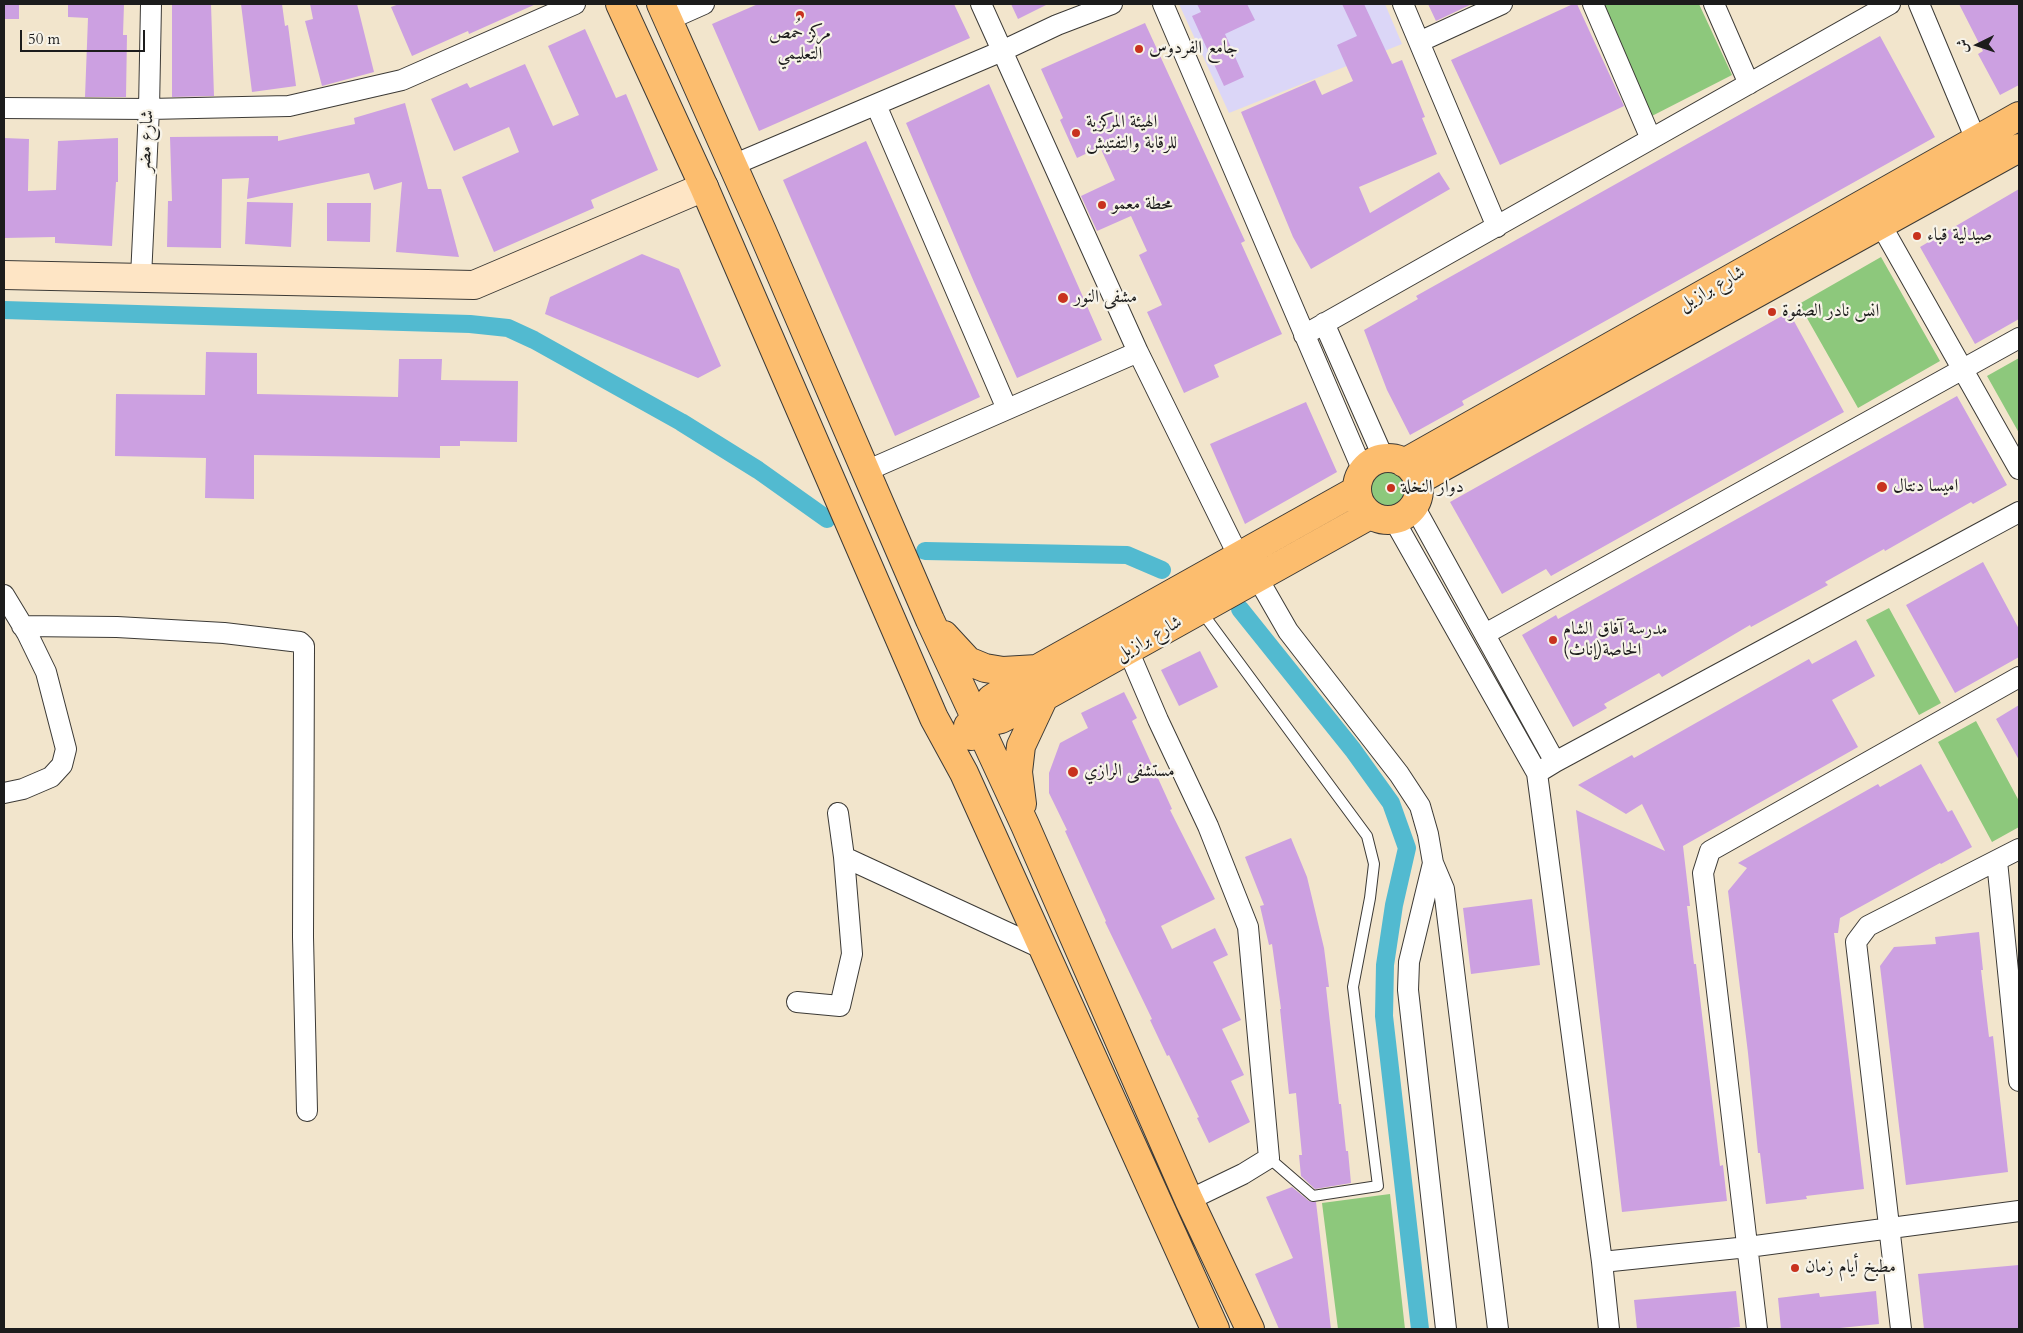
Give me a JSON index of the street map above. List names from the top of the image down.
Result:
{
  "streets": {
    "highway": ["شارع برازيل"],
    "street": ["شارع مضر"]
  },
  "places": [
    "مركز حُمص التعليمي",
    "جامع الفردوس",
    "الهيئة المركزية للرقابة والتفتيش",
    "محطة معمو",
    "صيدلية قباء",
    "مشفى النور",
    "انس نادر الصفوة",
    "اميسا دنتال",
    "دوار النخلة",
    "مدرسة آفاق الشام الخاصة(إناث)",
    "مستشفى الرازي",
    "مطبخ أيام زمان"
  ],
  "scale_bar": "50 m",
  "north": "left"
}
